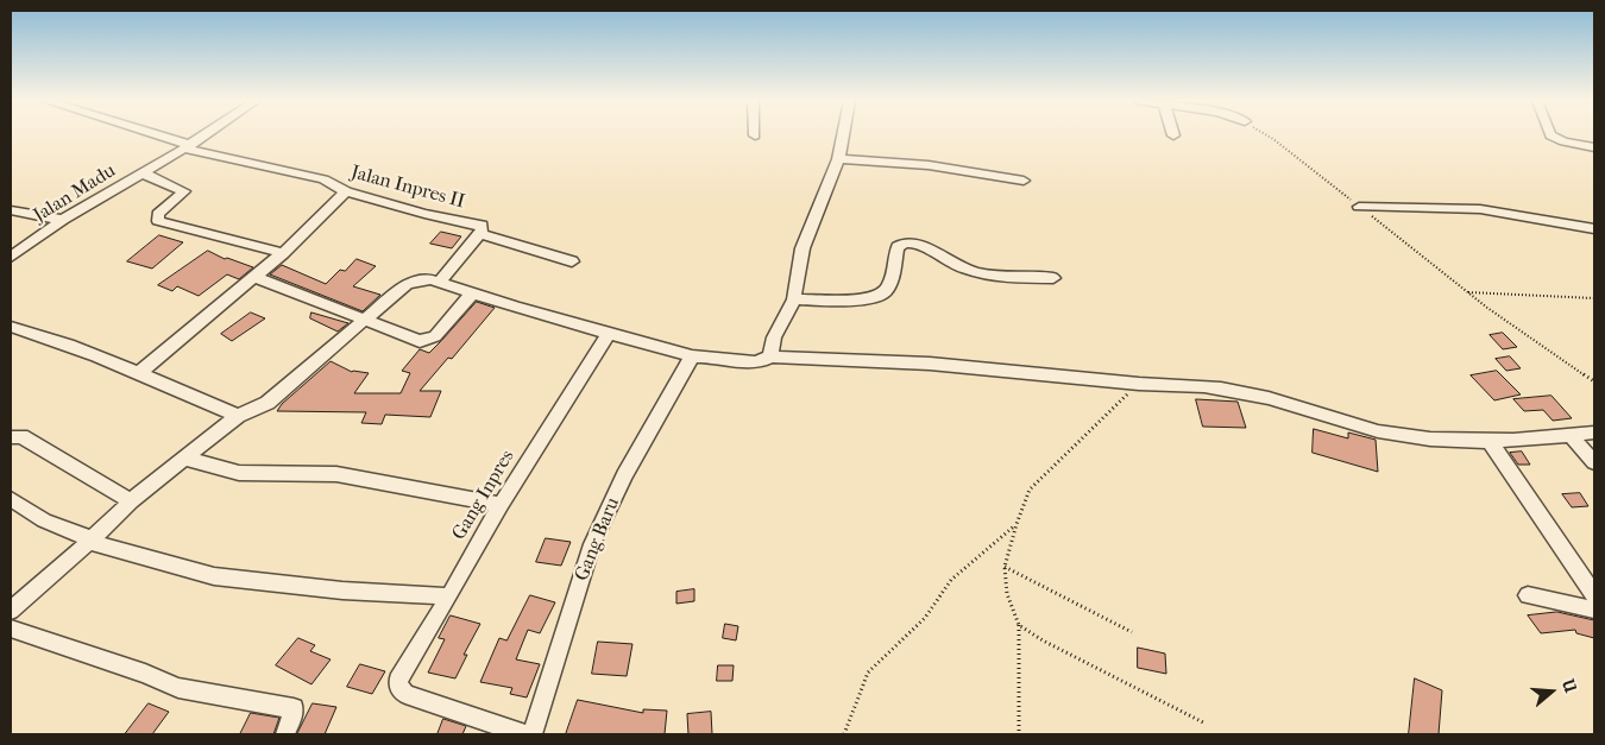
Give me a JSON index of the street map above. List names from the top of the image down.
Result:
{
  "streets": {
    "street": [
      "Jalan Inpres II",
      "Jalan Madu",
      "Gang Inpres",
      "Gang Baru"
    ]
  },
  "crossings": [
    ["Jalan Inpres II", "Jalan Madu"]
  ],
  "north": "right"
}
